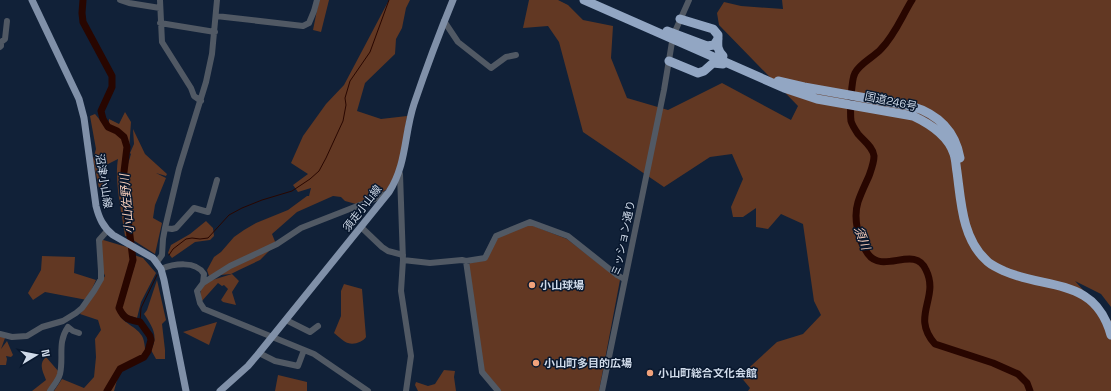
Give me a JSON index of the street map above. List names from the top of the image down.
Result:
{
  "streets": {
    "highway": ["国道246号"],
    "main road": ["沼津小山線", "須走小山線"],
    "street": ["ミッション通り"]
  },
  "water": ["小山佐野川", "須川"],
  "places": ["小山球場", "小山町多目的広場", "小山町総合文化会館"],
  "north": "right"
}
